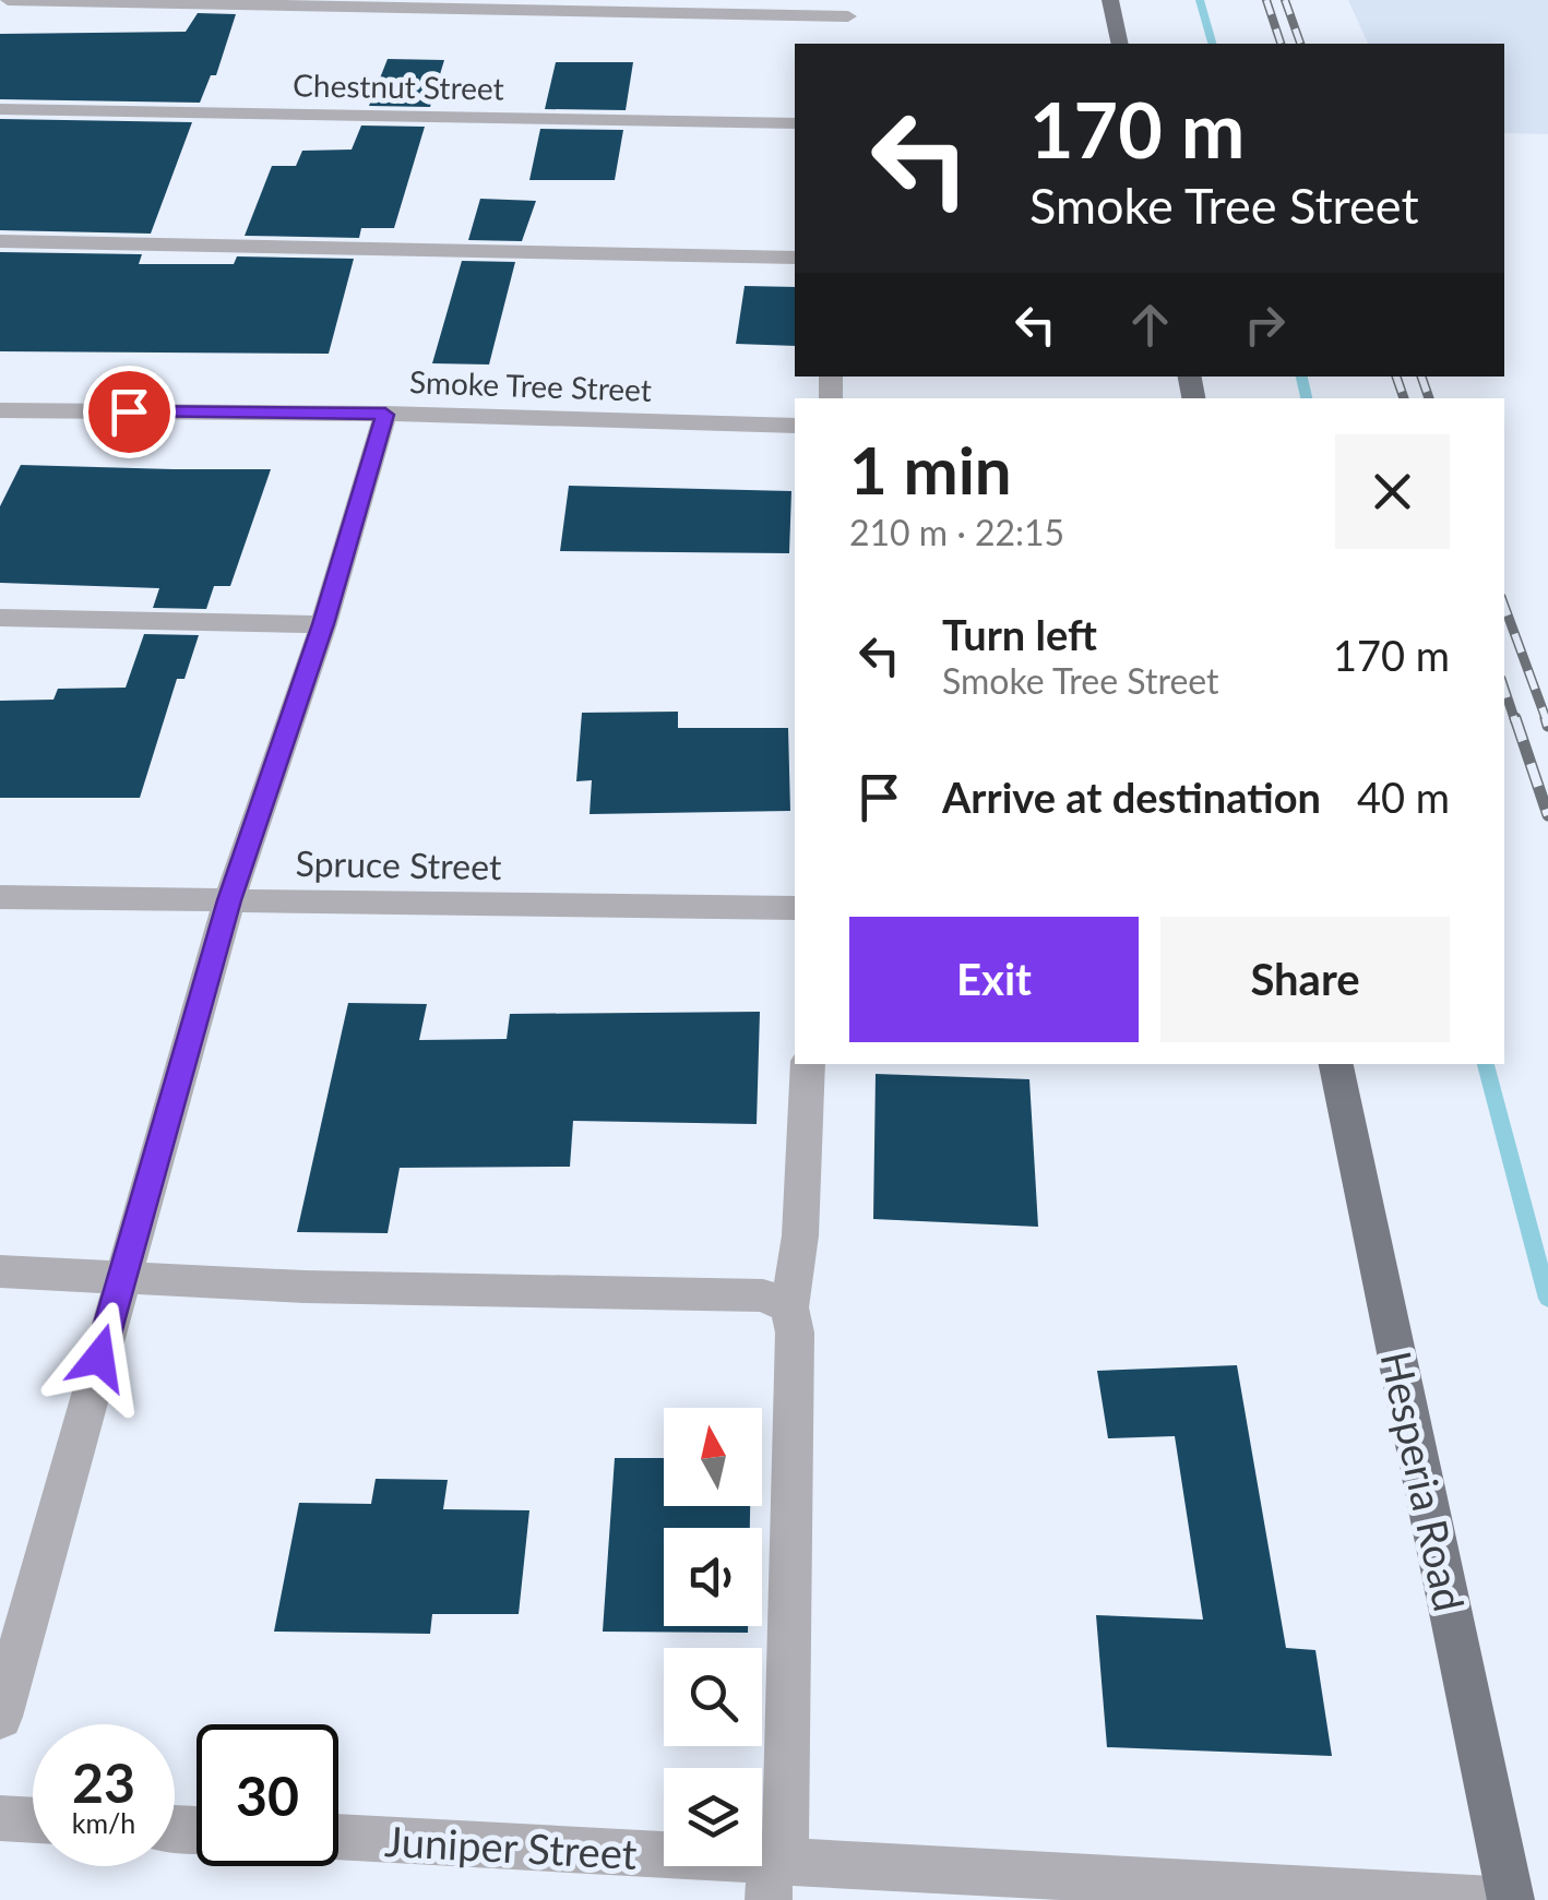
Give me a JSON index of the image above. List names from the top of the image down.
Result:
{
  "streets": {
    "main road": ["Hesperia Road"],
    "street": [
      "Chestnut Street",
      "Smoke Tree Street",
      "Spruce Street",
      "Juniper Street"
    ]
  },
  "north": "top",
  "page": {
    "turn": ["170 m", "Smoke Tree Street"],
    "heading": ["1 min", "210 m · 22:15"],
    "list": [
      {
        "name": "Turn left",
        "note": "Smoke Tree Street",
        "value": "170 m"
      },
      {
        "name": "Arrive at destination",
        "value": "40 m"
      }
    ],
    "buttons": ["Exit", "Share"],
    "speed": "23 km/h",
    "limit": "30"
  }
}
